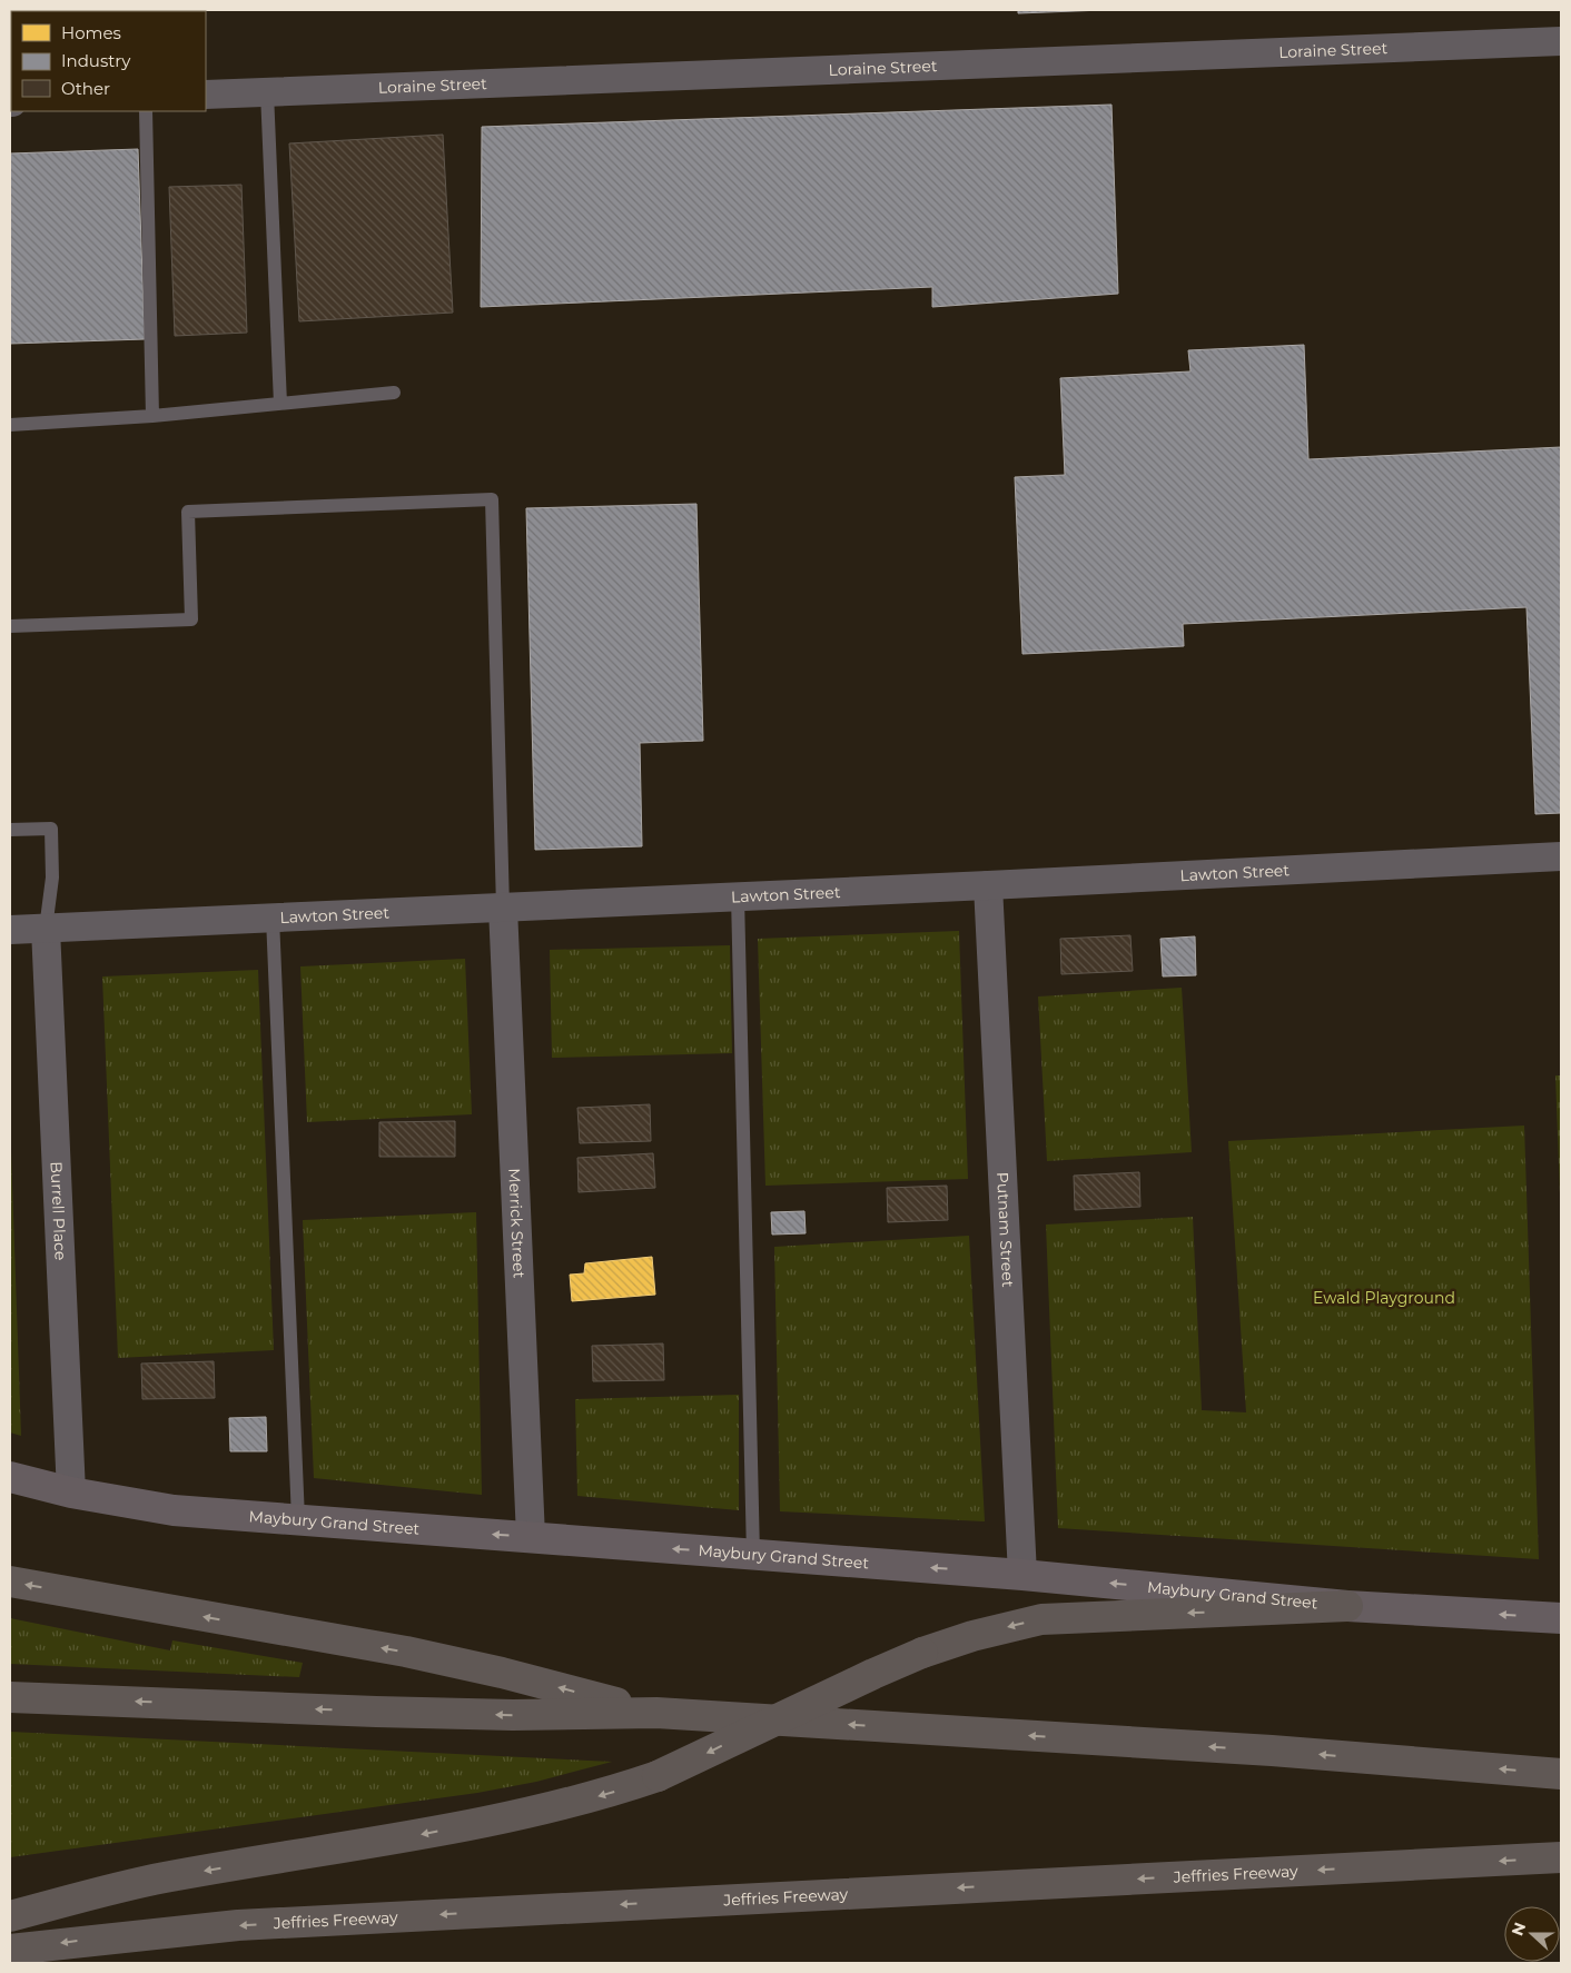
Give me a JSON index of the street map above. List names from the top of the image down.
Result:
{
  "streets": {
    "highway": ["Jeffries Freeway"],
    "street": [
      "Loraine Street",
      "Lawton Street",
      "Burrell Place",
      "Merrick Street",
      "Putnam Street",
      "Maybury Grand Street"
    ]
  },
  "crossings": [
    ["Lawton Street", "Burrell Place"],
    ["Lawton Street", "Merrick Street"],
    ["Lawton Street", "Putnam Street"],
    ["Burrell Place", "Maybury Grand Street"],
    ["Merrick Street", "Maybury Grand Street"],
    ["Putnam Street", "Maybury Grand Street"]
  ],
  "one_way": ["Maybury Grand Street"],
  "parks": ["Ewald Playground"],
  "legend": ["Homes", "Industry", "Other"],
  "north": "left"
}
